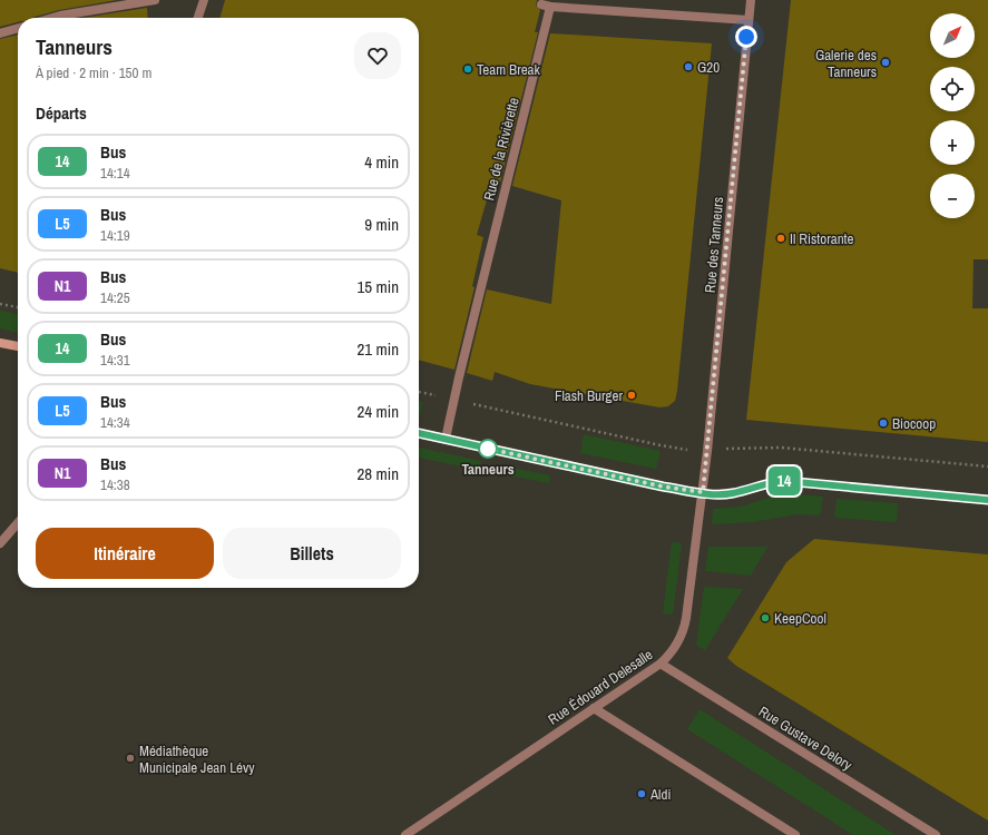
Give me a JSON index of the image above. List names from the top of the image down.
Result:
{
  "streets": {
    "street": [
      "Rue de la Rivièrette",
      "Rue des Tanneurs",
      "Rue Édouard Delesalle",
      "Rue Gustave Delory"
    ]
  },
  "crossings": [
    ["Rue des Tanneurs", "Rue Édouard Delesalle"],
    ["Rue Édouard Delesalle", "Rue Gustave Delory"]
  ],
  "places": [
    "Galerie des Tanneurs",
    "G20",
    "Team Break",
    "Il Ristorante",
    "Flash Burger",
    "Biocoop",
    "Tanneurs",
    "KeepCool",
    "Médiathèque Municipale Jean Lévy",
    "Aldi"
  ],
  "lines": ["bus line 14"],
  "north": "top right",
  "page": {
    "on_map": "14",
    "map_buttons": ["+", "−"],
    "heading": [
      ["Tanneurs", "À pied · 2 min · 150 m"],
      "Départs"
    ],
    "list": [
      {
        "mark": "14",
        "name": "Bus",
        "note": "14:14",
        "value": "4 min"
      },
      {
        "mark": "L5",
        "name": "Bus",
        "note": "14:19",
        "value": "9 min"
      },
      {
        "mark": "N1",
        "name": "Bus",
        "note": "14:25",
        "value": "15 min"
      },
      {
        "mark": "14",
        "name": "Bus",
        "note": "14:31",
        "value": "21 min"
      },
      {
        "mark": "L5",
        "name": "Bus",
        "note": "14:34",
        "value": "24 min"
      },
      {
        "mark": "N1",
        "name": "Bus",
        "note": "14:38",
        "value": "28 min"
      }
    ],
    "buttons": ["Itinéraire", "Billets"]
  }
}
